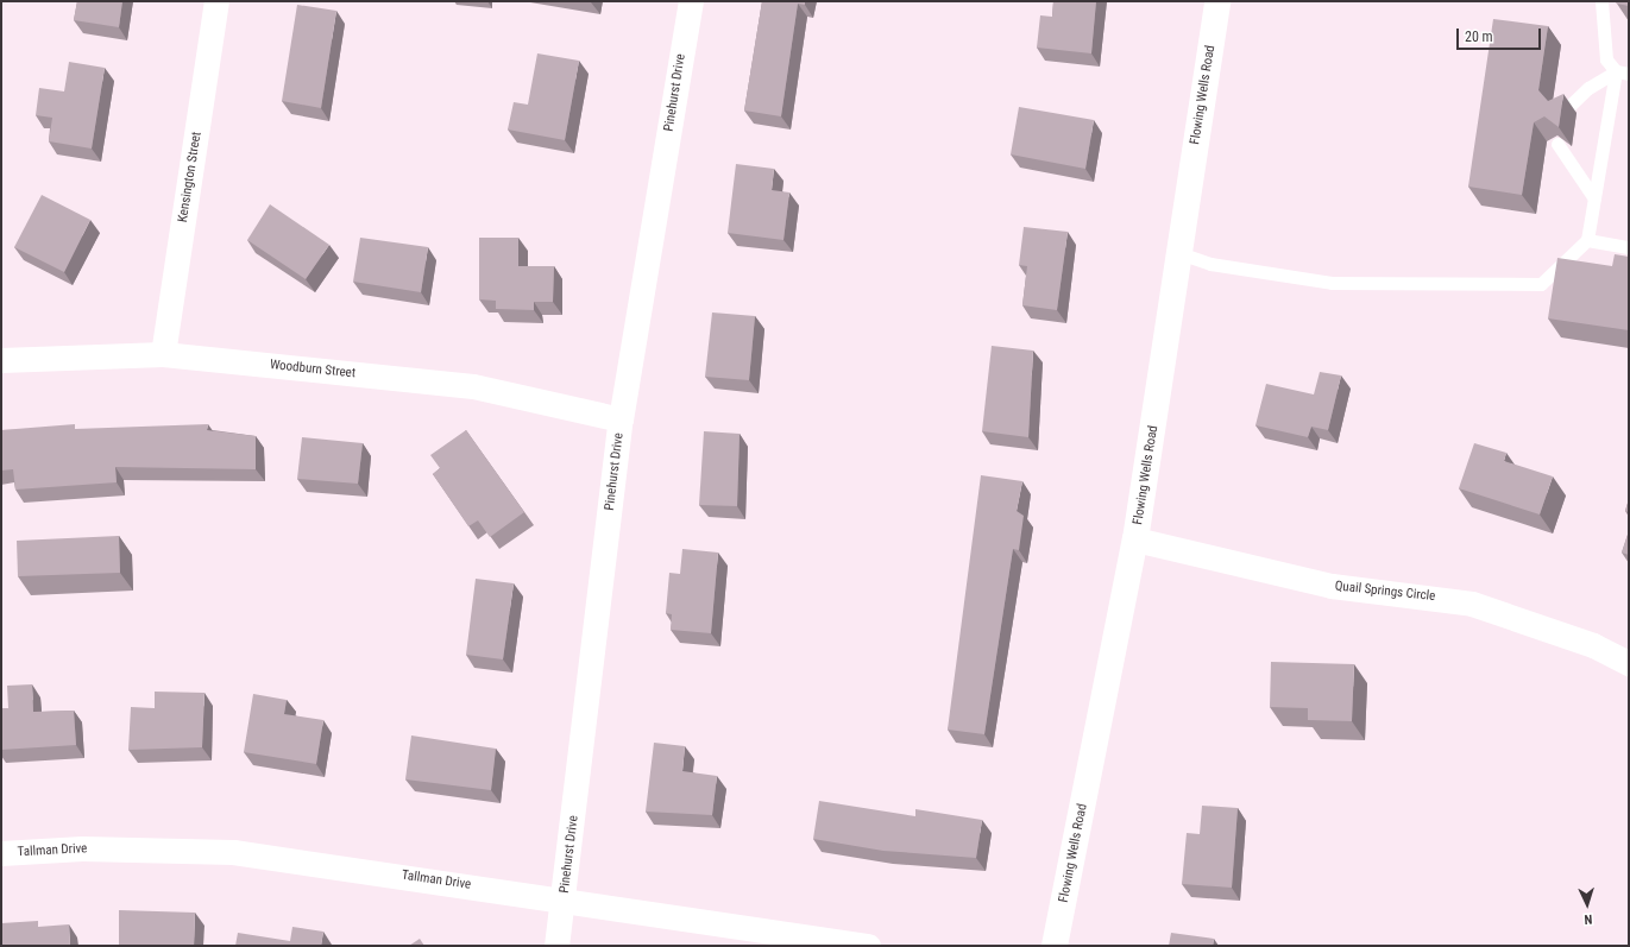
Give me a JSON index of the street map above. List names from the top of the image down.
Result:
{
  "streets": {
    "main road": ["Flowing Wells Road"],
    "street": [
      "Pinehurst Drive",
      "Kensington Street",
      "Woodburn Street",
      "Quail Springs Circle",
      "Tallman Drive"
    ]
  },
  "crossings": [
    ["Pinehurst Drive", "Woodburn Street"],
    ["Pinehurst Drive", "Tallman Drive"],
    ["Flowing Wells Road", "Quail Springs Circle"],
    ["Kensington Street", "Woodburn Street"]
  ],
  "scale_bar": "20 m",
  "north": "bottom"
}
